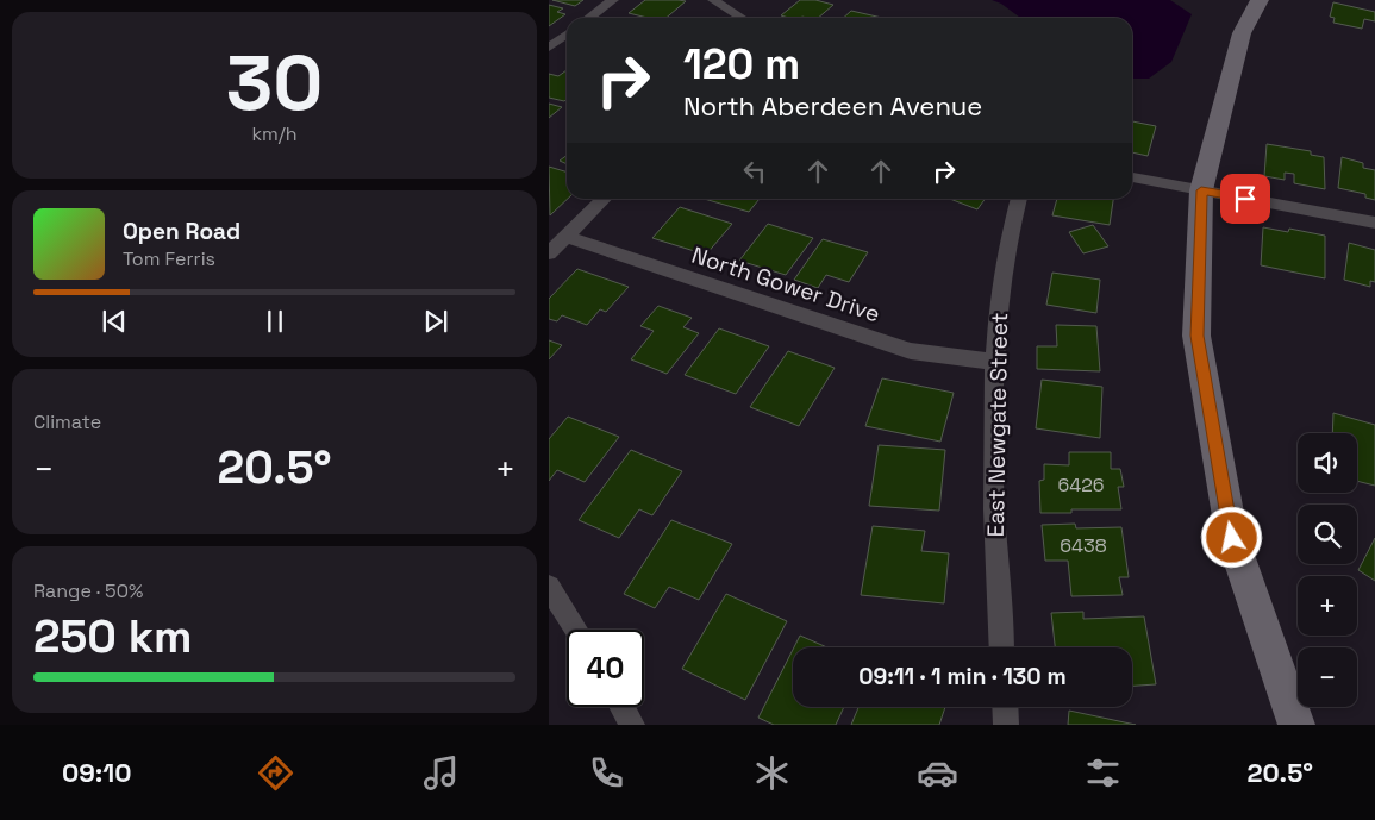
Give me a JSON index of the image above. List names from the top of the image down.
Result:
{
  "streets": {
    "street": ["North Gower Drive", "East Newgate Street"]
  },
  "crossings": [
    ["North Gower Drive", "East Newgate Street"]
  ],
  "house_numbers": ["6426", "6438"],
  "page": {
    "tile": [
      ["30", "km/h"],
      "Climate",
      ["Range · 50%", "250 km"]
    ],
    "turn": ["120 m", "North Aberdeen Avenue"],
    "song": ["Open Road", "Tom Ferris"],
    "map_buttons": ["+", "−"],
    "heat": ["−", "20.5°", "+"],
    "limit": "40",
    "trip": "09:11 · 1 min · 130 m",
    "tabs": ["09:10", "20.5°"]
  }
}
